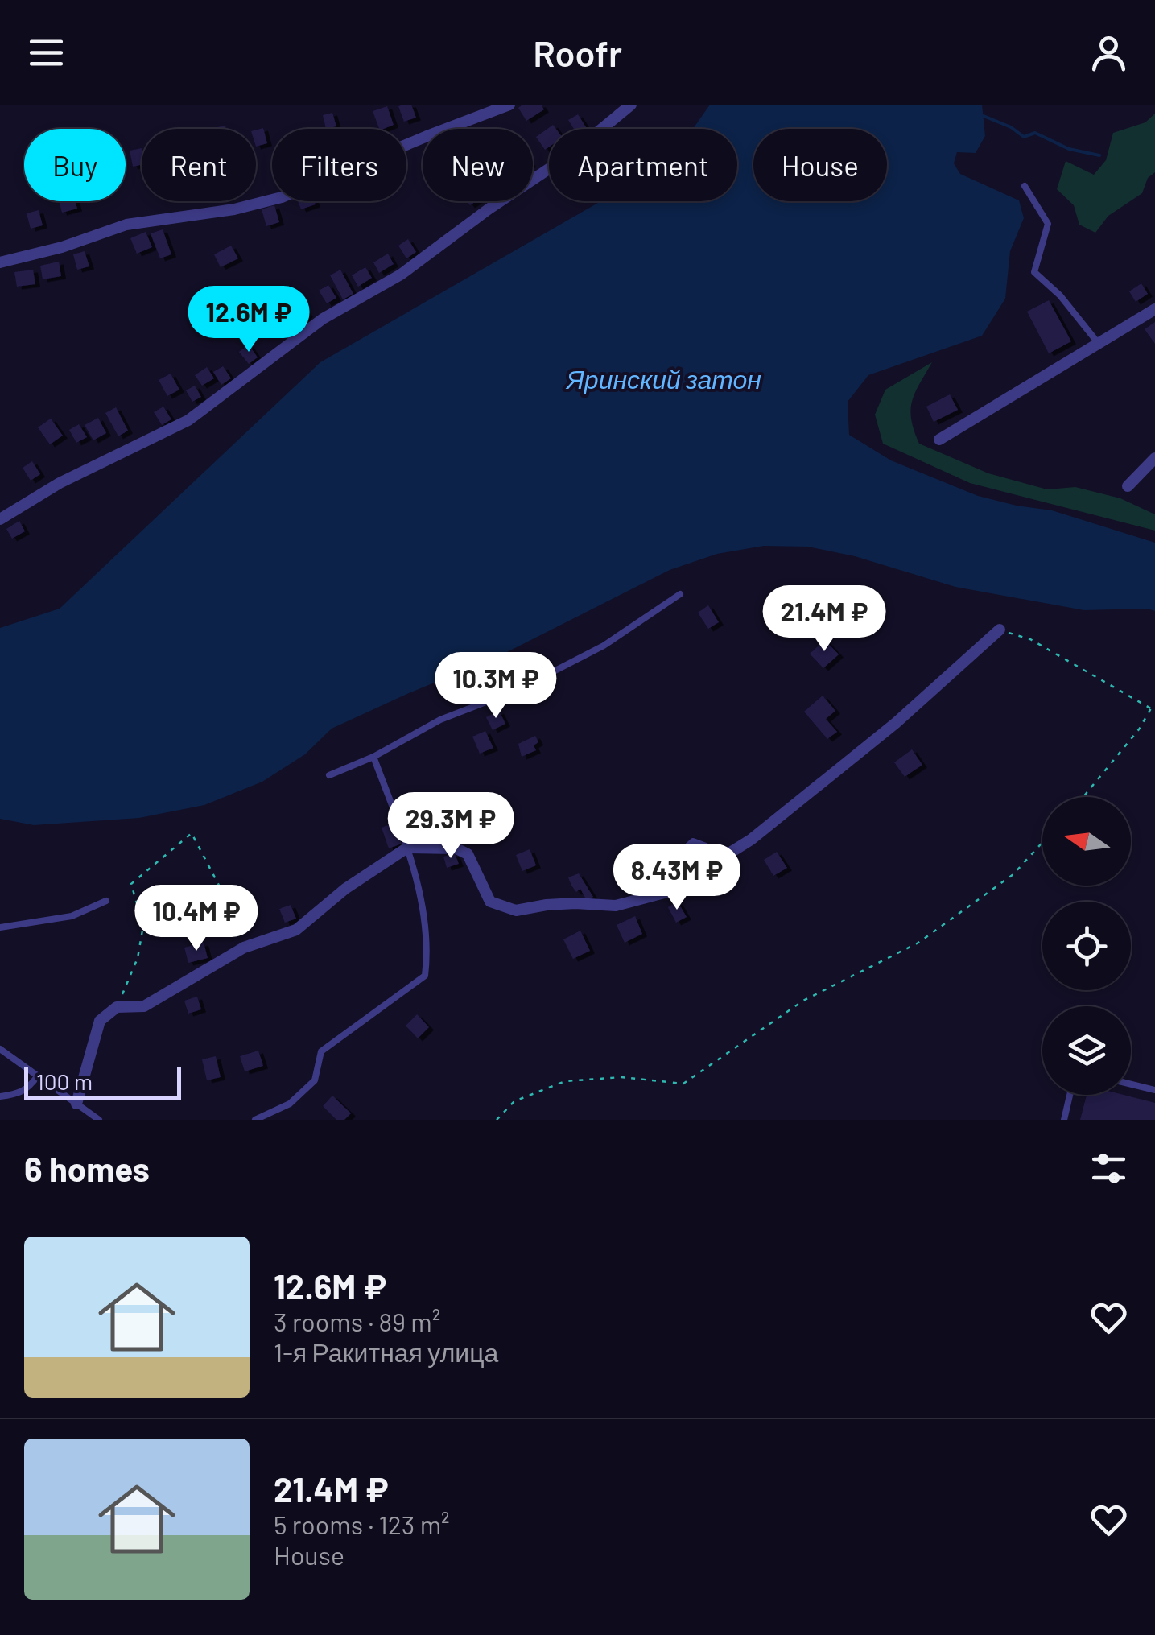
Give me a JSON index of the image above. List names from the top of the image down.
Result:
{
  "water": ["Яринский затон"],
  "scale_bar": "100 m",
  "north": "left",
  "page": {
    "header": "Roofr",
    "chip": [
      "Buy",
      "Rent",
      "Filters",
      "New",
      "Apartment",
      "House"
    ],
    "price": [
      "12.6M ₽",
      "21.4M ₽",
      "10.3M ₽",
      "29.3M ₽",
      "8.43M ₽",
      "10.4M ₽"
    ],
    "scale": "100 m",
    "heading": "6 homes",
    "list": [
      {
        "name": "12.6M ₽",
        "note": "3 rooms · 89 m² · 1-я Ракитная улица"
      },
      {
        "name": "21.4M ₽",
        "note": "5 rooms · 123 m² · House"
      }
    ]
  }
}
